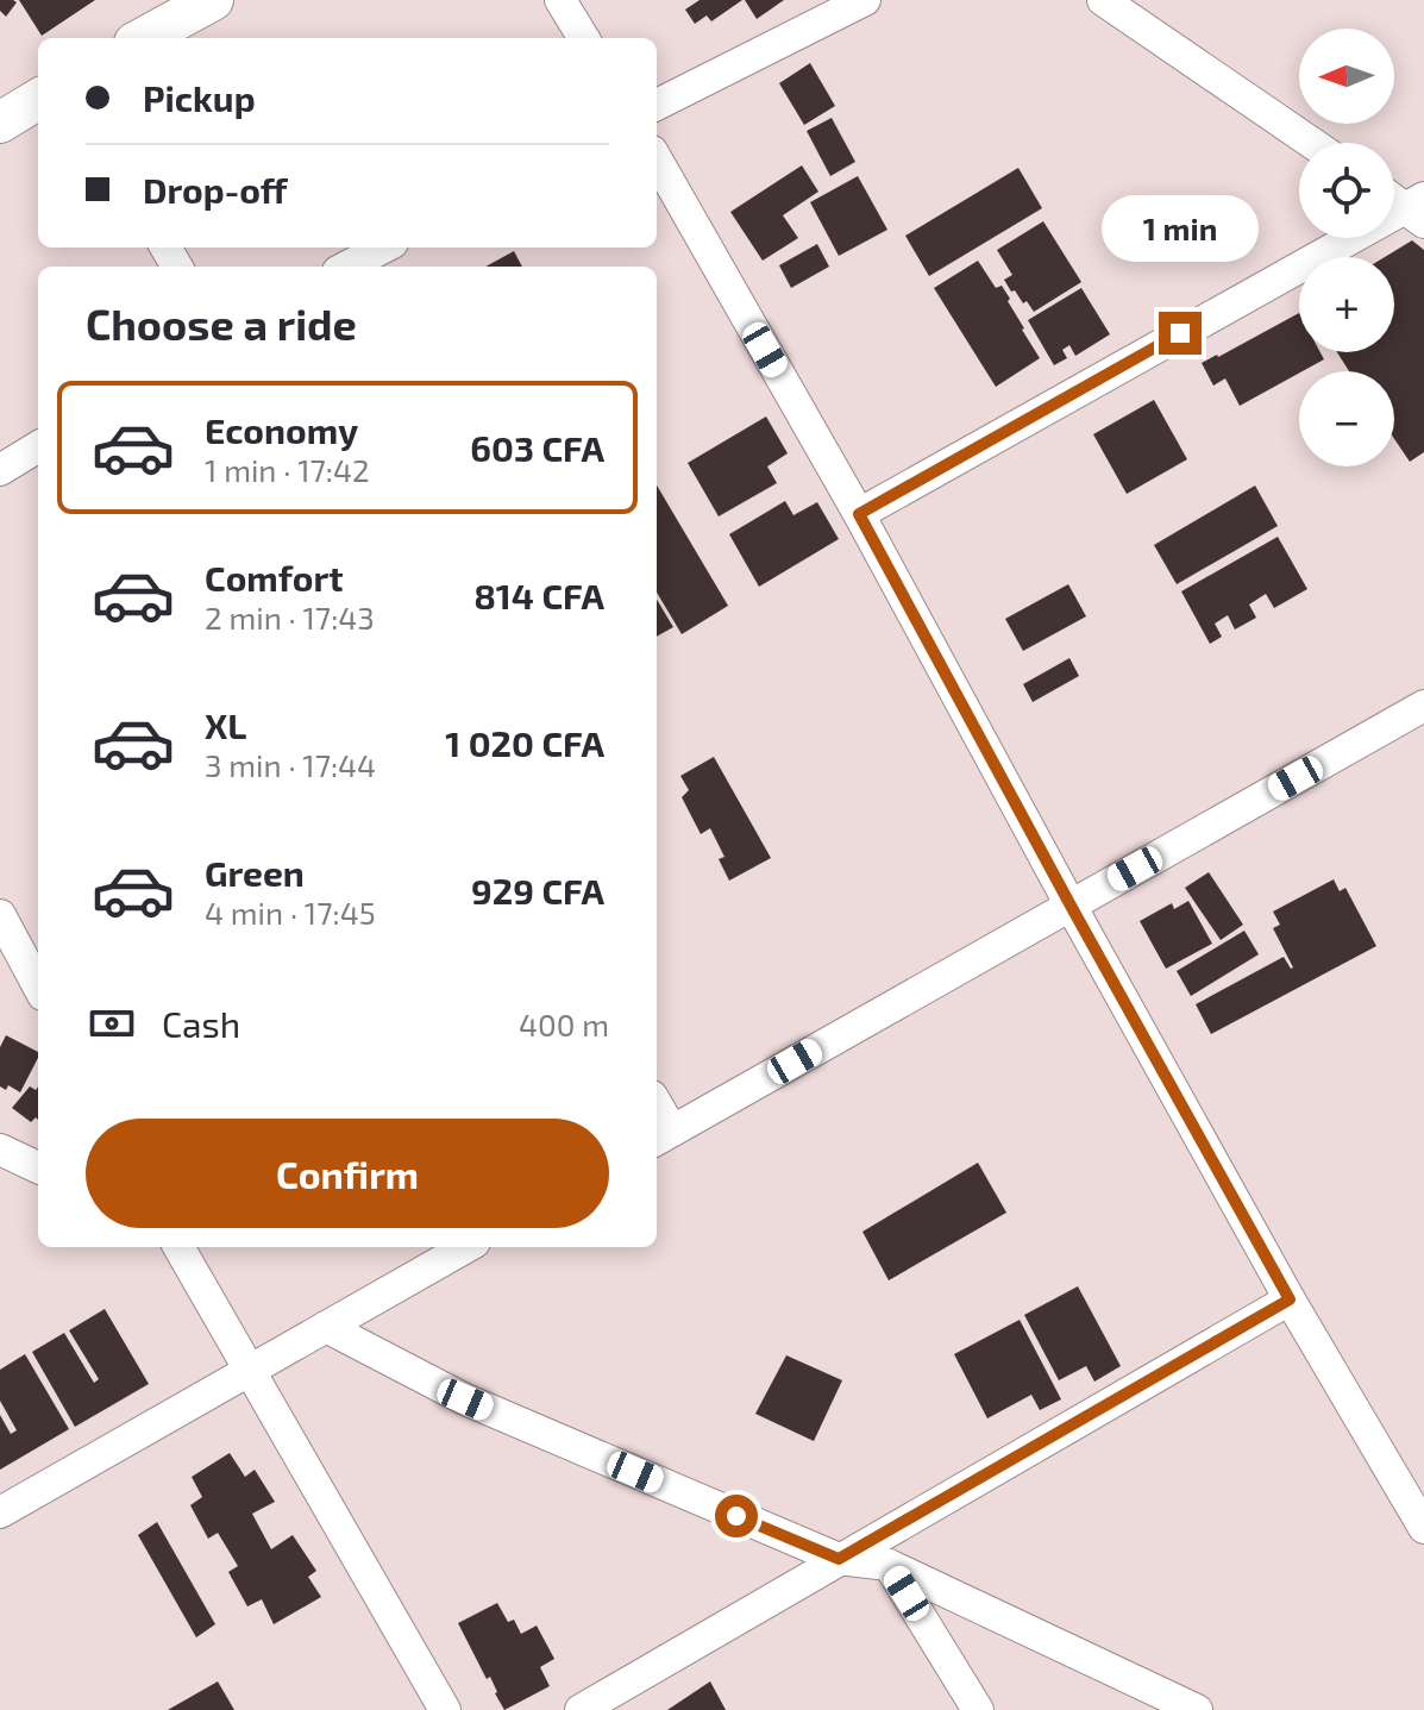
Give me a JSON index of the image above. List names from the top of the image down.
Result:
{
  "north": "left",
  "page": {
    "map_buttons": ["+", "−"],
    "banner": ["Pickup", "Drop-off"],
    "bubble": "1 min",
    "heading": "Choose a ride",
    "list": [
      {
        "name": "Economy",
        "note": "1 min · 17:42",
        "value": "603 CFA"
      },
      {
        "name": "Comfort",
        "note": "2 min · 17:43",
        "value": "814 CFA"
      },
      {
        "name": "XL",
        "note": "3 min · 17:44",
        "value": "1 020 CFA"
      },
      {
        "name": "Green",
        "note": "4 min · 17:45",
        "value": "929 CFA"
      }
    ],
    "pay": ["Cash", "400 m"],
    "buttons": "Confirm"
  }
}
